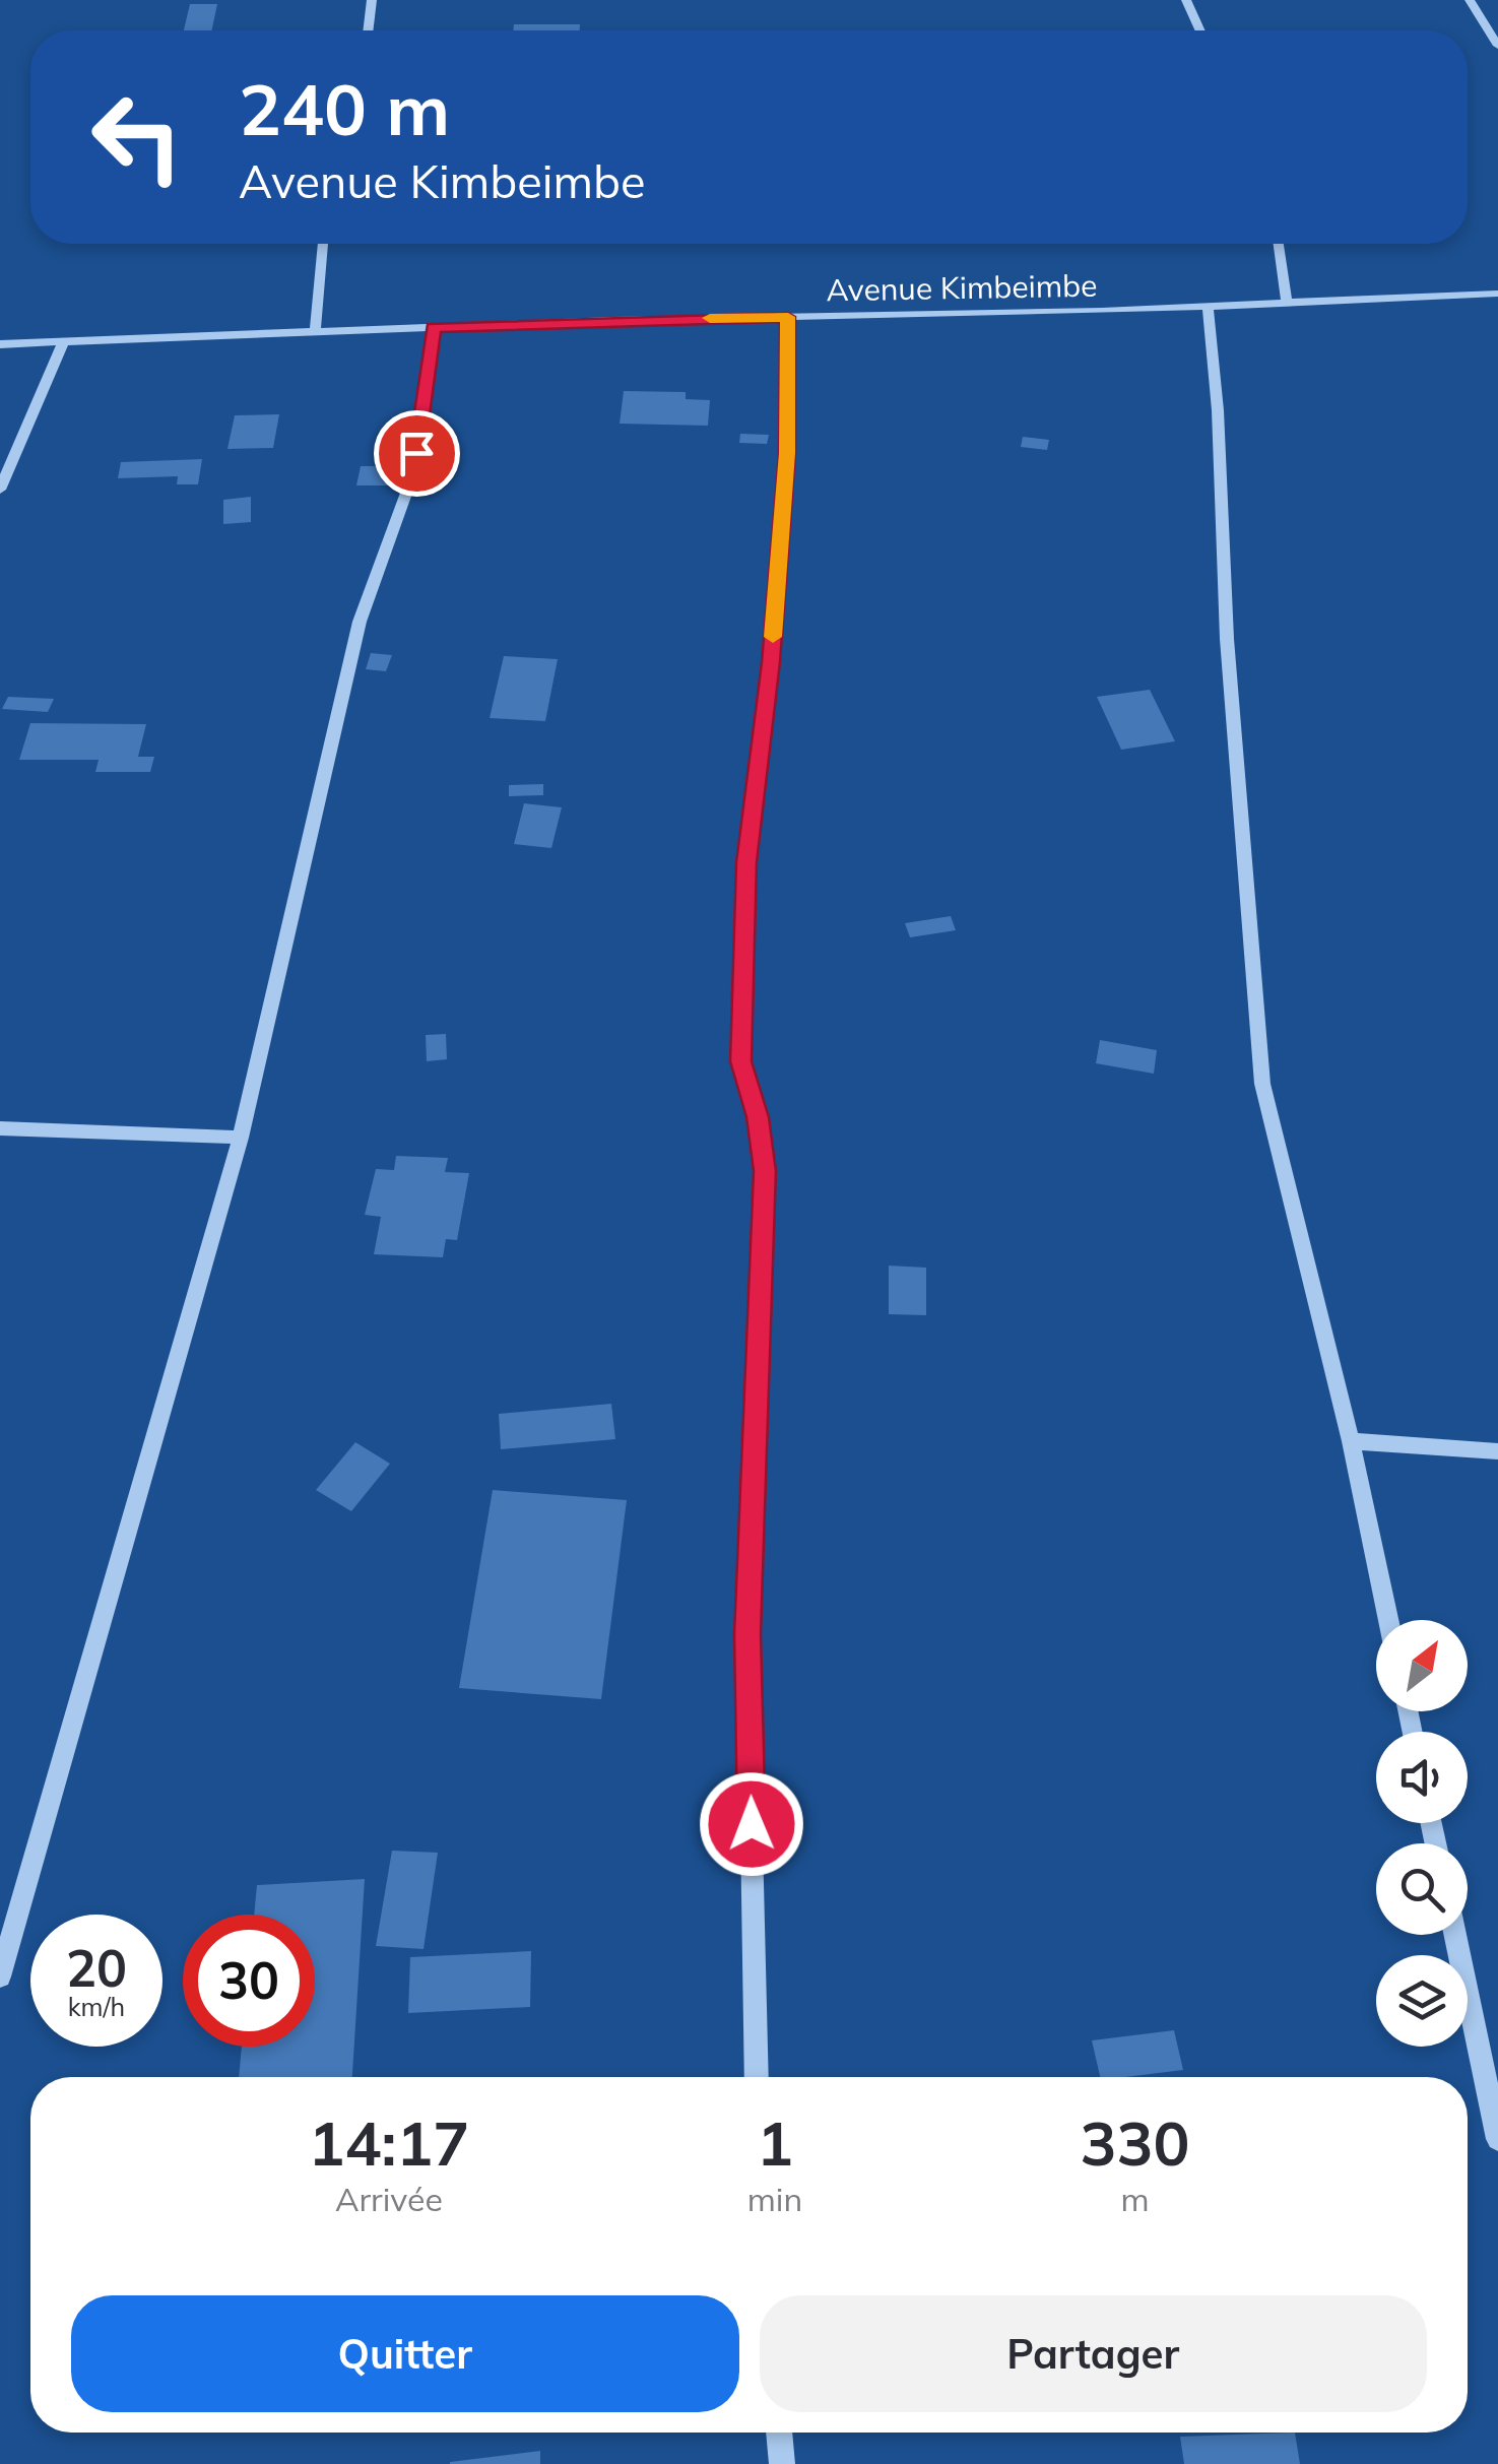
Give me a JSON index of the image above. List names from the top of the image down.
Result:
{
  "streets": {
    "street": ["Avenue Kimbeimbe"]
  },
  "north": "top right",
  "page": {
    "turn": ["240 m", "Avenue Kimbeimbe"],
    "speed": "20 km/h",
    "limit": "30",
    "eta": [
      "14:17",
      "Arrivée",
      "1",
      "min",
      "330",
      "m"
    ],
    "buttons": ["Quitter", "Partager"]
  }
}
